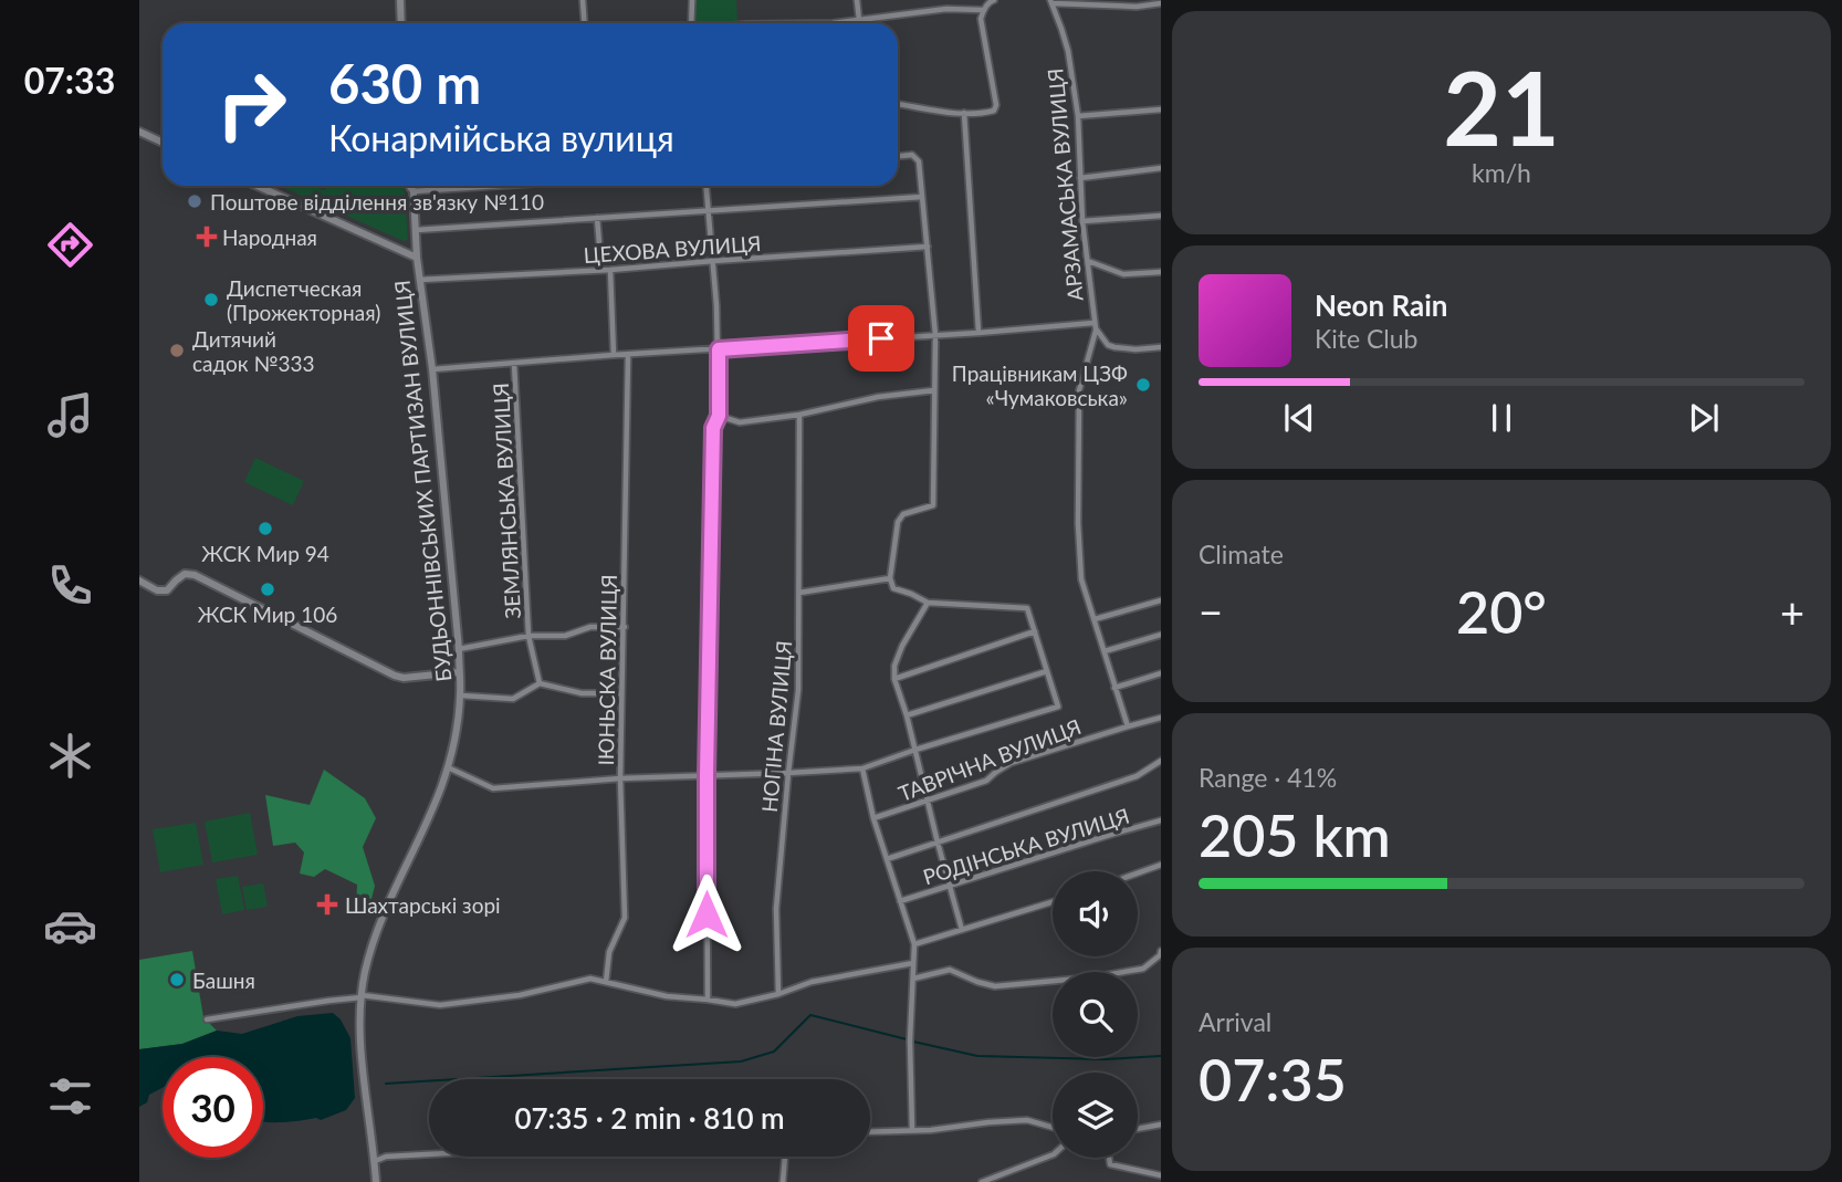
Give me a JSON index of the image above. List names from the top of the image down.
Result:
{
  "streets": {
    "main road": ["БУДЬОННІВСЬКИХ ПАРТИЗАН ВУЛИЦЯ"],
    "street": [
      "АРЗАМАСЬКА ВУЛИЦЯ",
      "ЦЕХОВА ВУЛИЦЯ",
      "ЗЕМЛЯНСЬКА ВУЛИЦЯ",
      "IЮНЬСКА ВУЛИЦЯ",
      "НОГІНА ВУЛИЦЯ",
      "ТАВРІЧНА ВУЛИЦЯ",
      "РОДІНСЬКА ВУЛИЦЯ"
    ]
  },
  "crossings": [
    ["ЦЕХОВА ВУЛИЦЯ", "БУДЬОННІВСЬКИХ ПАРТИЗАН ВУЛИЦЯ"],
    ["БУДЬОННІВСЬКИХ ПАРТИЗАН ВУЛИЦЯ", "ЗЕМЛЯНСЬКА ВУЛИЦЯ"],
    ["БУДЬОННІВСЬКИХ ПАРТИЗАН ВУЛИЦЯ", "ТАВРІЧНА ВУЛИЦЯ"],
    ["ЗЕМЛЯНСЬКА ВУЛИЦЯ", "IЮНЬСКА ВУЛИЦЯ"],
    ["IЮНЬСКА ВУЛИЦЯ", "ТАВРІЧНА ВУЛИЦЯ"],
    ["НОГІНА ВУЛИЦЯ", "ТАВРІЧНА ВУЛИЦЯ"],
    ["ТАВРІЧНА ВУЛИЦЯ", "РОДІНСЬКА ВУЛИЦЯ"]
  ],
  "places": {
    "other": [
      "Поштове відділення зв'язку №110",
      "Диспетческая (Прожекторная)",
      "Дитячий садок №333",
      "Працівникам ЦЗФ «Чумаковська»",
      "ЖСК Мир 94",
      "ЖСК Мир 106",
      "Башня"
    ],
    "health": ["Народная", "Шахтарські зорі"]
  },
  "page": {
    "tabs": "07:33",
    "tile": [
      ["21", "km/h"],
      "Climate",
      ["Range · 41%", "205 km"],
      ["Arrival", "07:35"]
    ],
    "turn": ["630 m", "Конармійська вулиця"],
    "song": ["Neon Rain", "Kite Club"],
    "heat": ["−", "20°", "+"],
    "limit": "30",
    "trip": "07:35 · 2 min · 810 m"
  }
}
